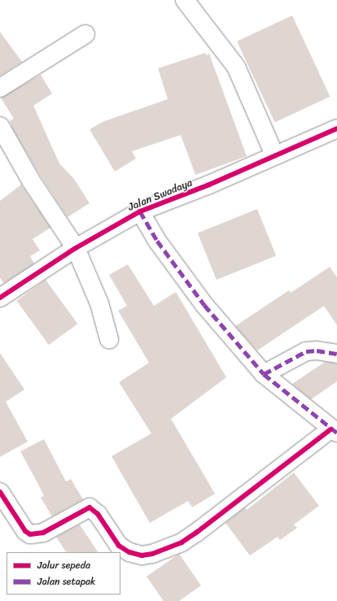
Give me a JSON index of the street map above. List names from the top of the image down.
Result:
{
  "streets": {
    "street": ["Jalan Swadaya"]
  },
  "legend": ["Jalur sepeda", "Jalan setapak"]
}
